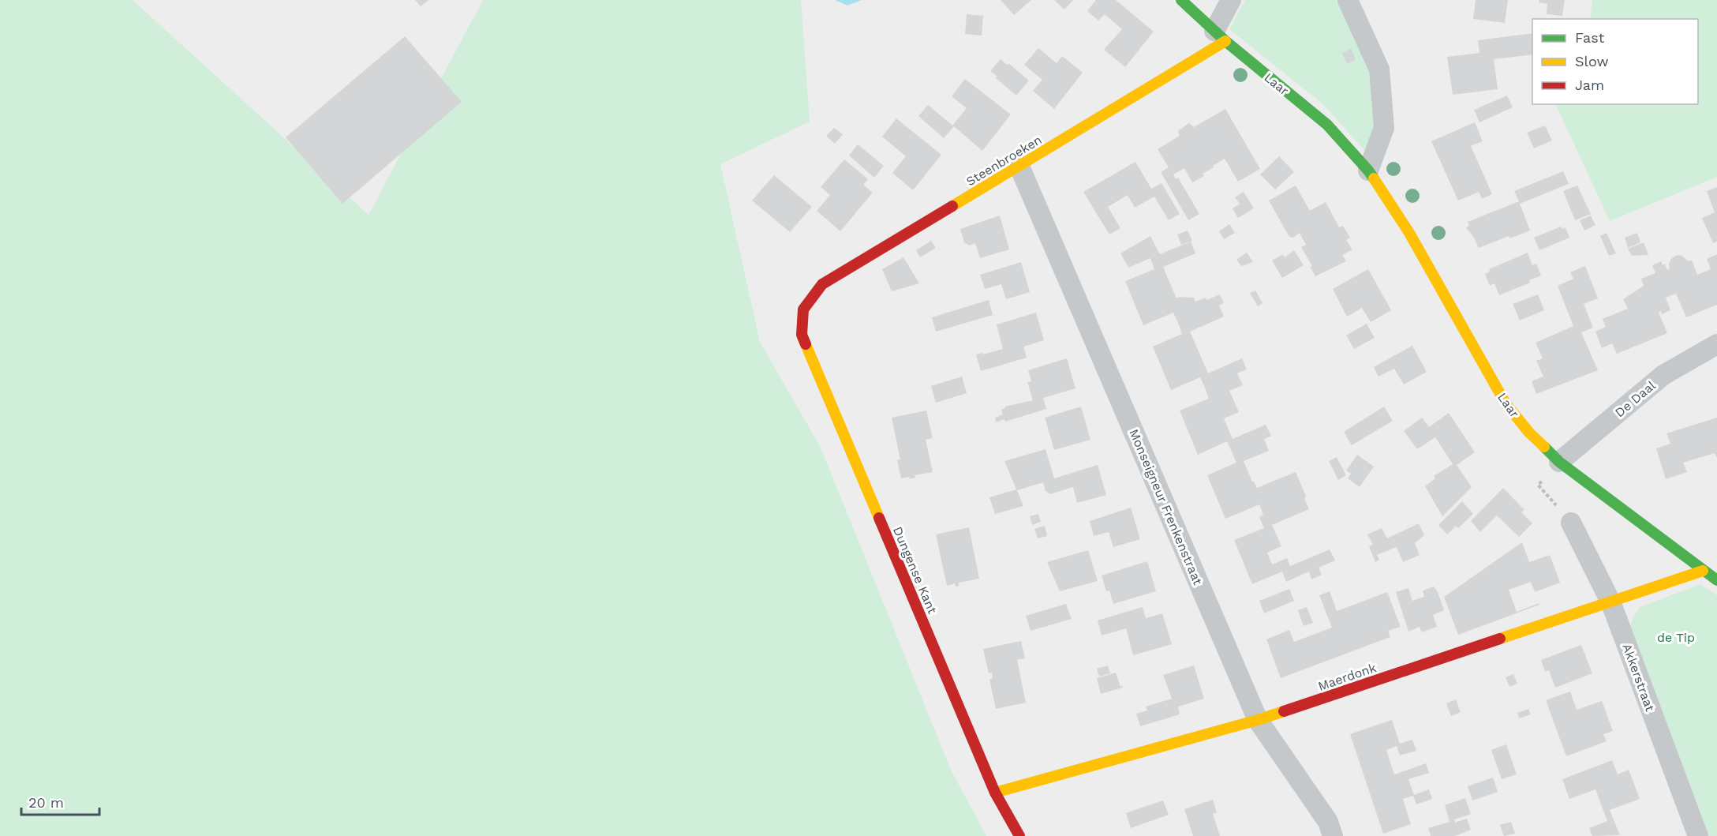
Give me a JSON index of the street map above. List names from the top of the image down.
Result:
{
  "streets": {
    "street": [
      "Laar",
      "Steenbroeken",
      "De Daal",
      "Monseigneur Frenkenstraat",
      "Dungense Kant",
      "Maerdonk",
      "Akkerstraat"
    ]
  },
  "crossings": [
    ["Laar", "Steenbroeken"],
    ["Laar", "De Daal"],
    ["Laar", "Maerdonk"],
    ["Steenbroeken", "Monseigneur Frenkenstraat"],
    ["Steenbroeken", "Dungense Kant"],
    ["Monseigneur Frenkenstraat", "Maerdonk"],
    ["Dungense Kant", "Maerdonk"],
    ["Maerdonk", "Akkerstraat"]
  ],
  "parks": ["de Tip"],
  "legend": ["Fast", "Slow", "Jam"],
  "scale_bar": "20 m"
}
